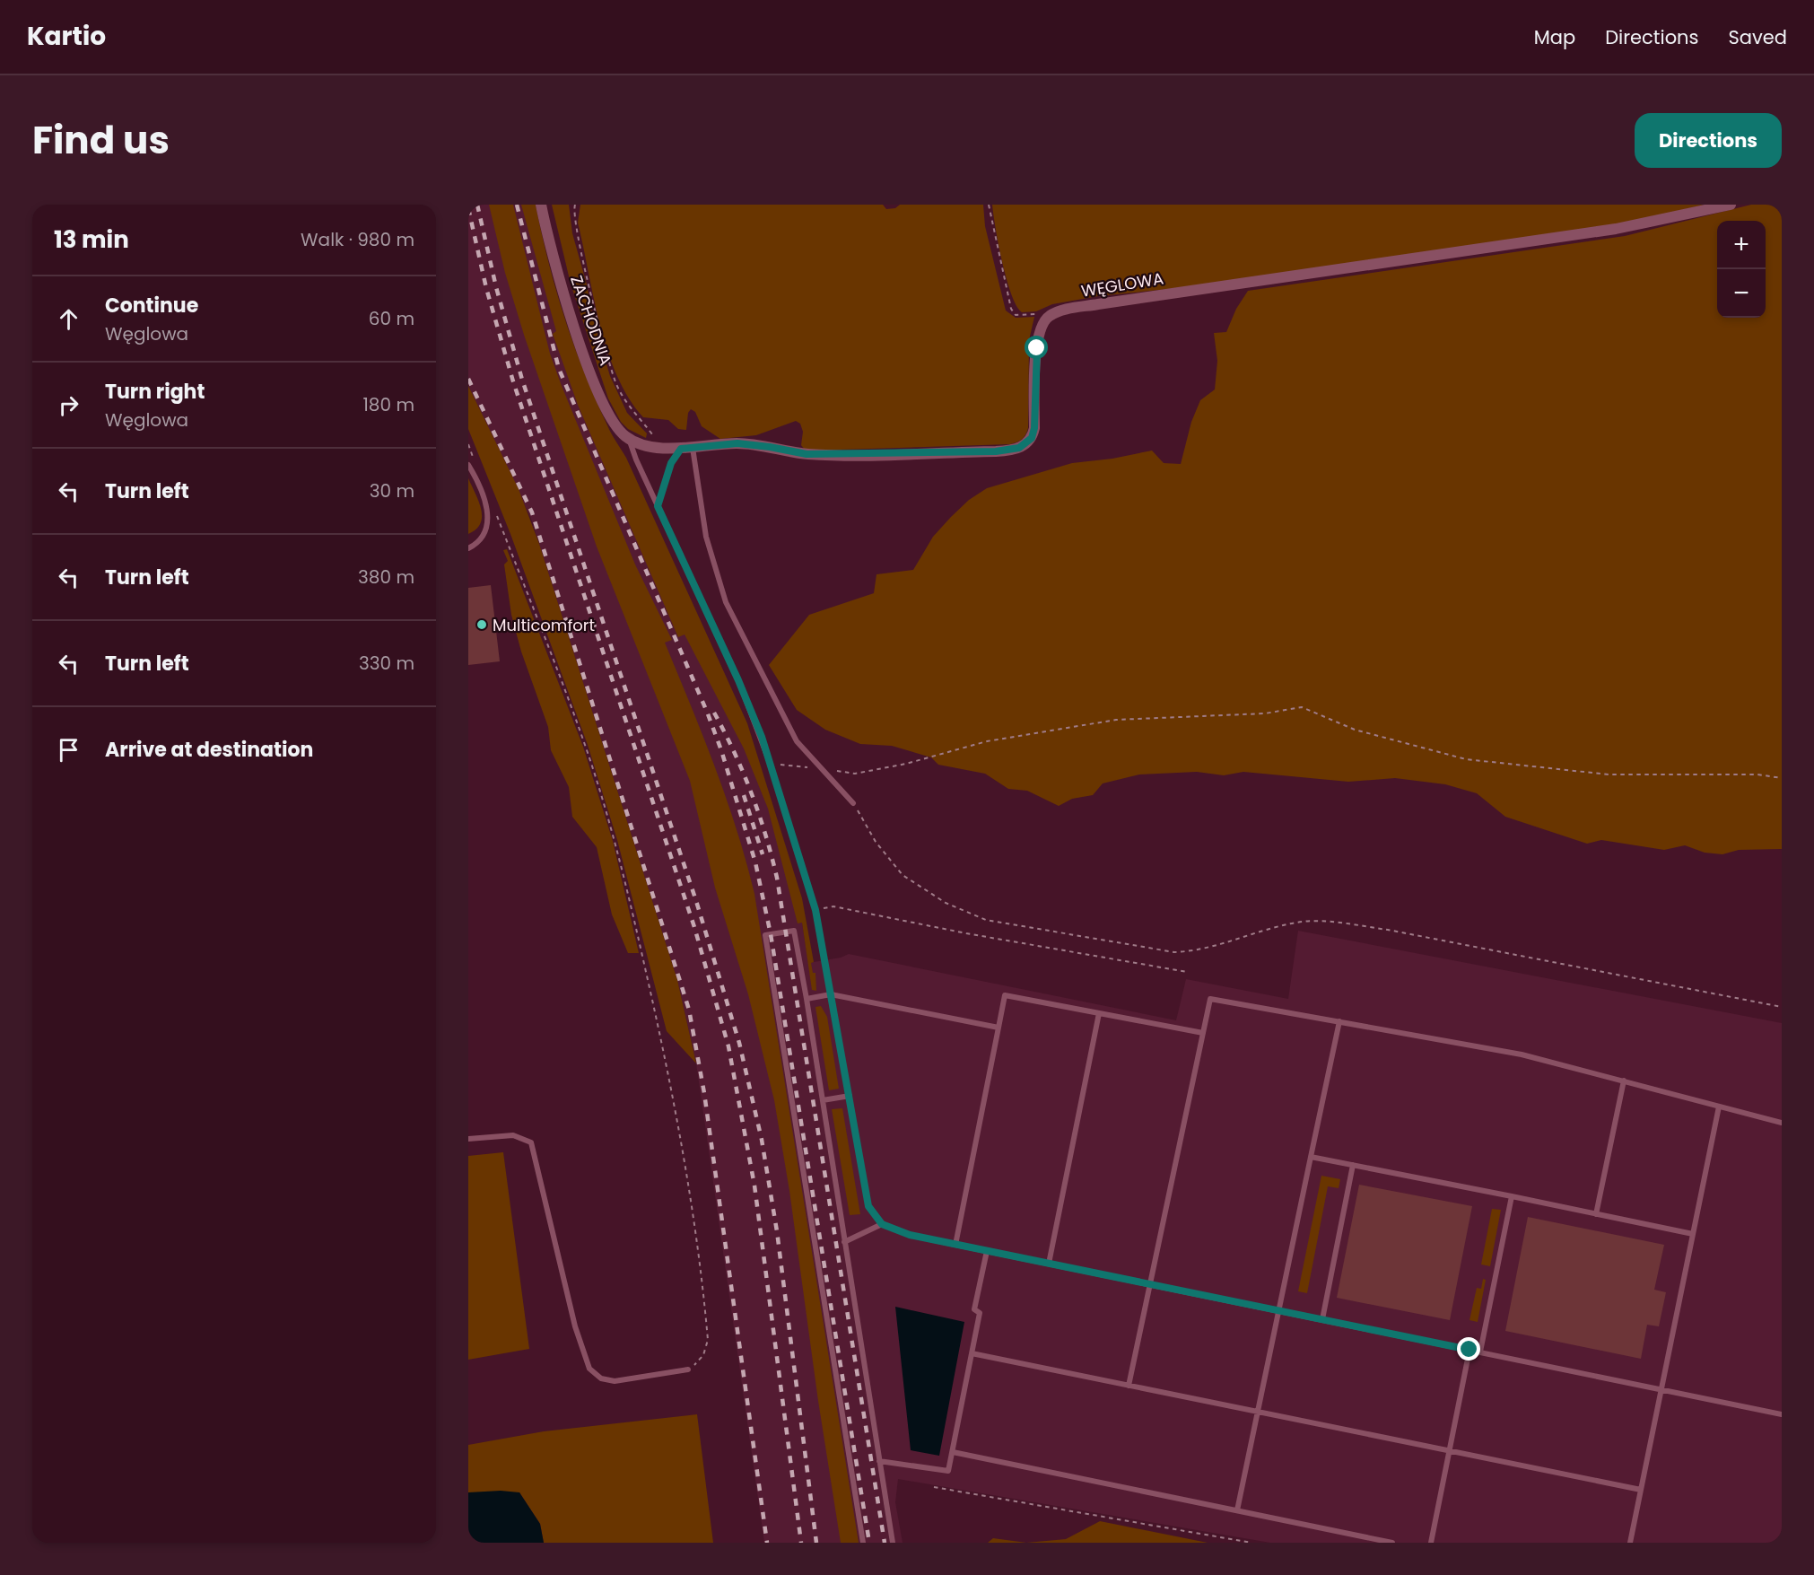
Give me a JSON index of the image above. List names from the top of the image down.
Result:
{
  "streets": {
    "street": ["WĘGLOWA", "ZACHODNIA"]
  },
  "places": ["Multicomfort"],
  "page": {
    "header": "Kartio",
    "nav": ["Map", "Directions", "Saved"],
    "title": "Find us",
    "buttons": "Directions",
    "heading": ["13 min", "Walk · 980 m"],
    "map_buttons": ["+", "−"],
    "list": [
      ["Continue", "Węglowa", "60 m"],
      ["Turn right", "Węglowa", "180 m"],
      ["Turn left", "30 m"],
      ["Turn left", "380 m"],
      ["Turn left", "330 m"],
      "Arrive at destination"
    ]
  }
}
